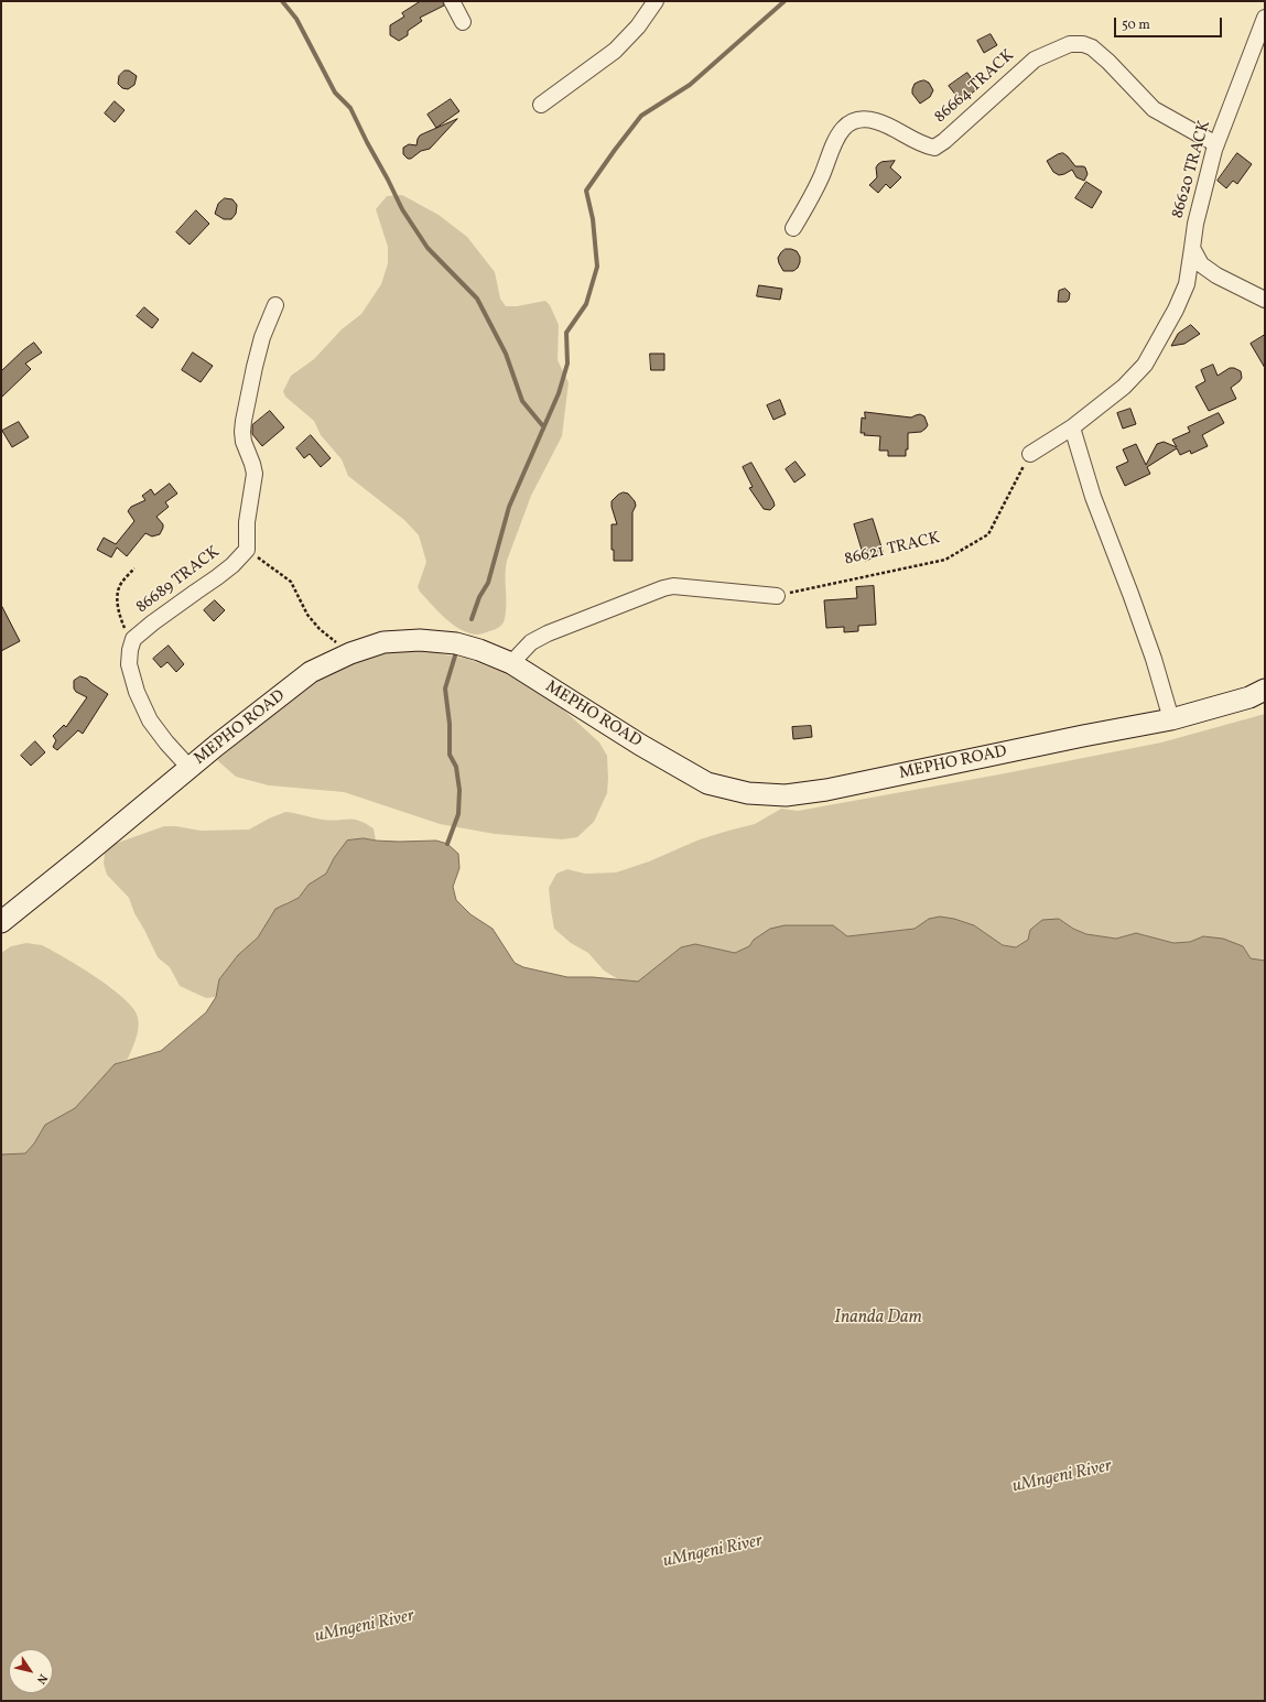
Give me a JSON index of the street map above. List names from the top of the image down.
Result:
{
  "streets": {
    "street": [
      "86664 TRACK",
      "86620 TRACK",
      "86689 TRACK",
      "MEPHO ROAD"
    ],
    "path": ["86621 TRACK"]
  },
  "crossings": [
    ["86664 TRACK", "86620 TRACK"],
    ["86689 TRACK", "MEPHO ROAD"]
  ],
  "water": ["Inanda Dam", "uMngeni River"],
  "scale_bar": "50 m",
  "north": "bottom right"
}
